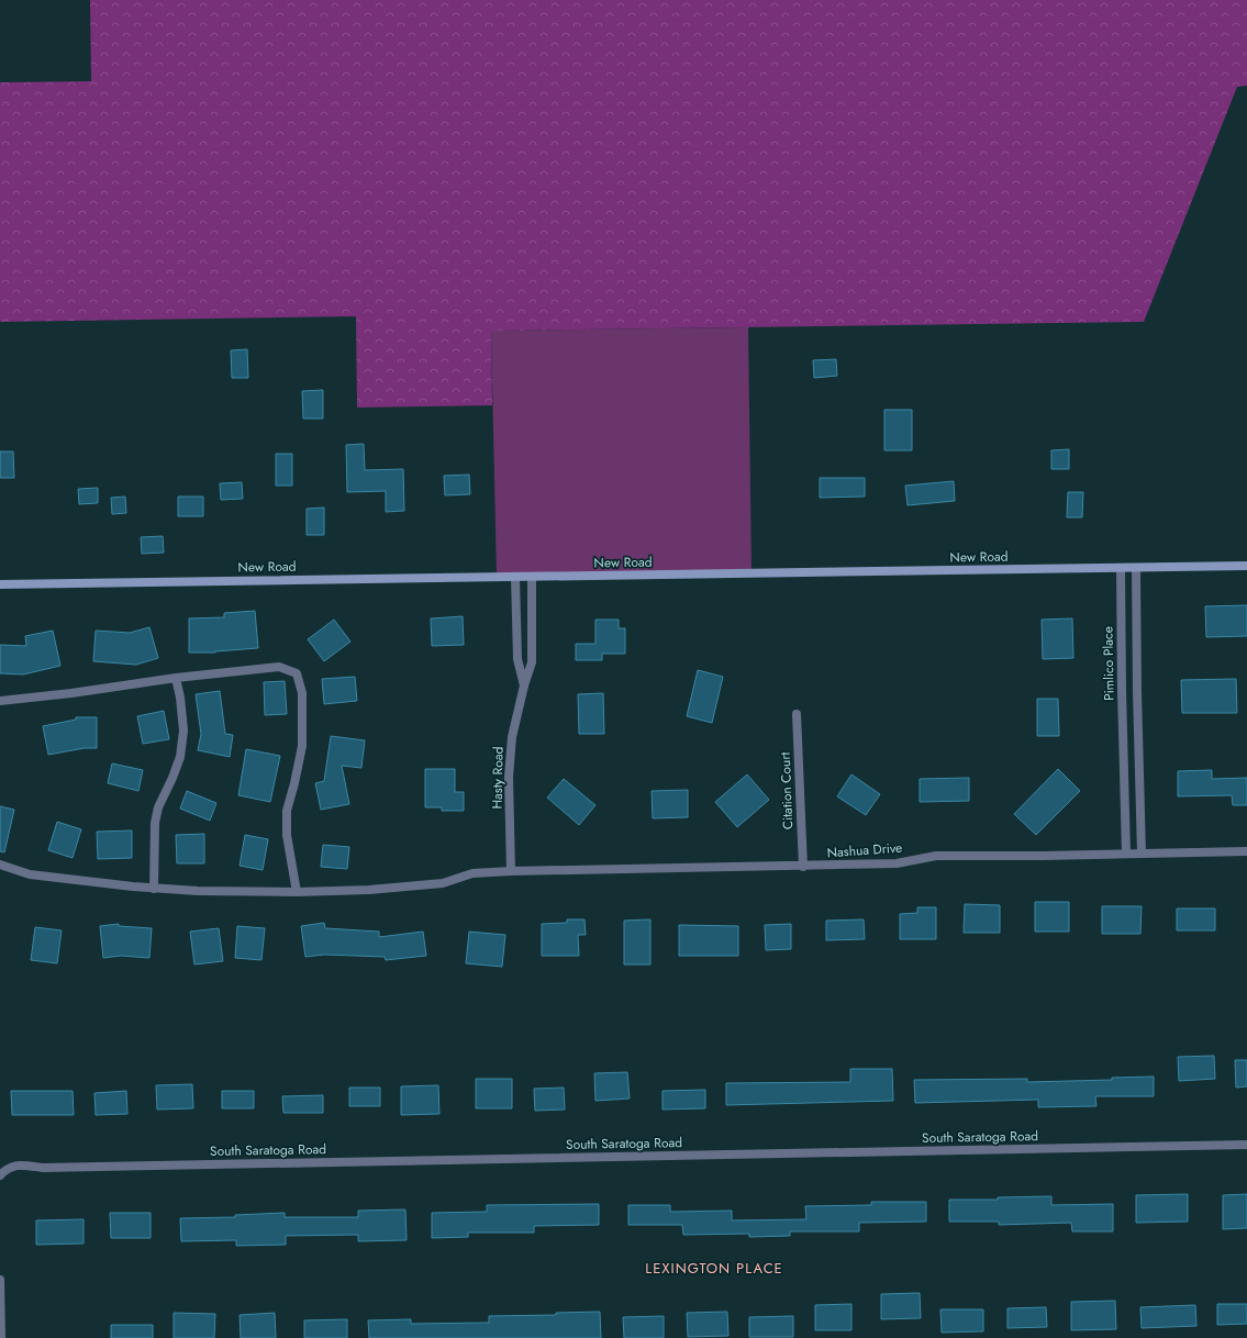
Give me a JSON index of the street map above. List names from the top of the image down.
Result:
{
  "streets": {
    "street": [
      "New Road",
      "Pimlico Place",
      "Hasty Road",
      "Citation Court",
      "Nashua Drive",
      "South Saratoga Road"
    ]
  },
  "crossings": [
    ["New Road", "Pimlico Place"],
    ["New Road", "Hasty Road"],
    ["Pimlico Place", "Nashua Drive"],
    ["Hasty Road", "Nashua Drive"],
    ["Citation Court", "Nashua Drive"]
  ],
  "districts": ["LEXINGTON PLACE"]
}
